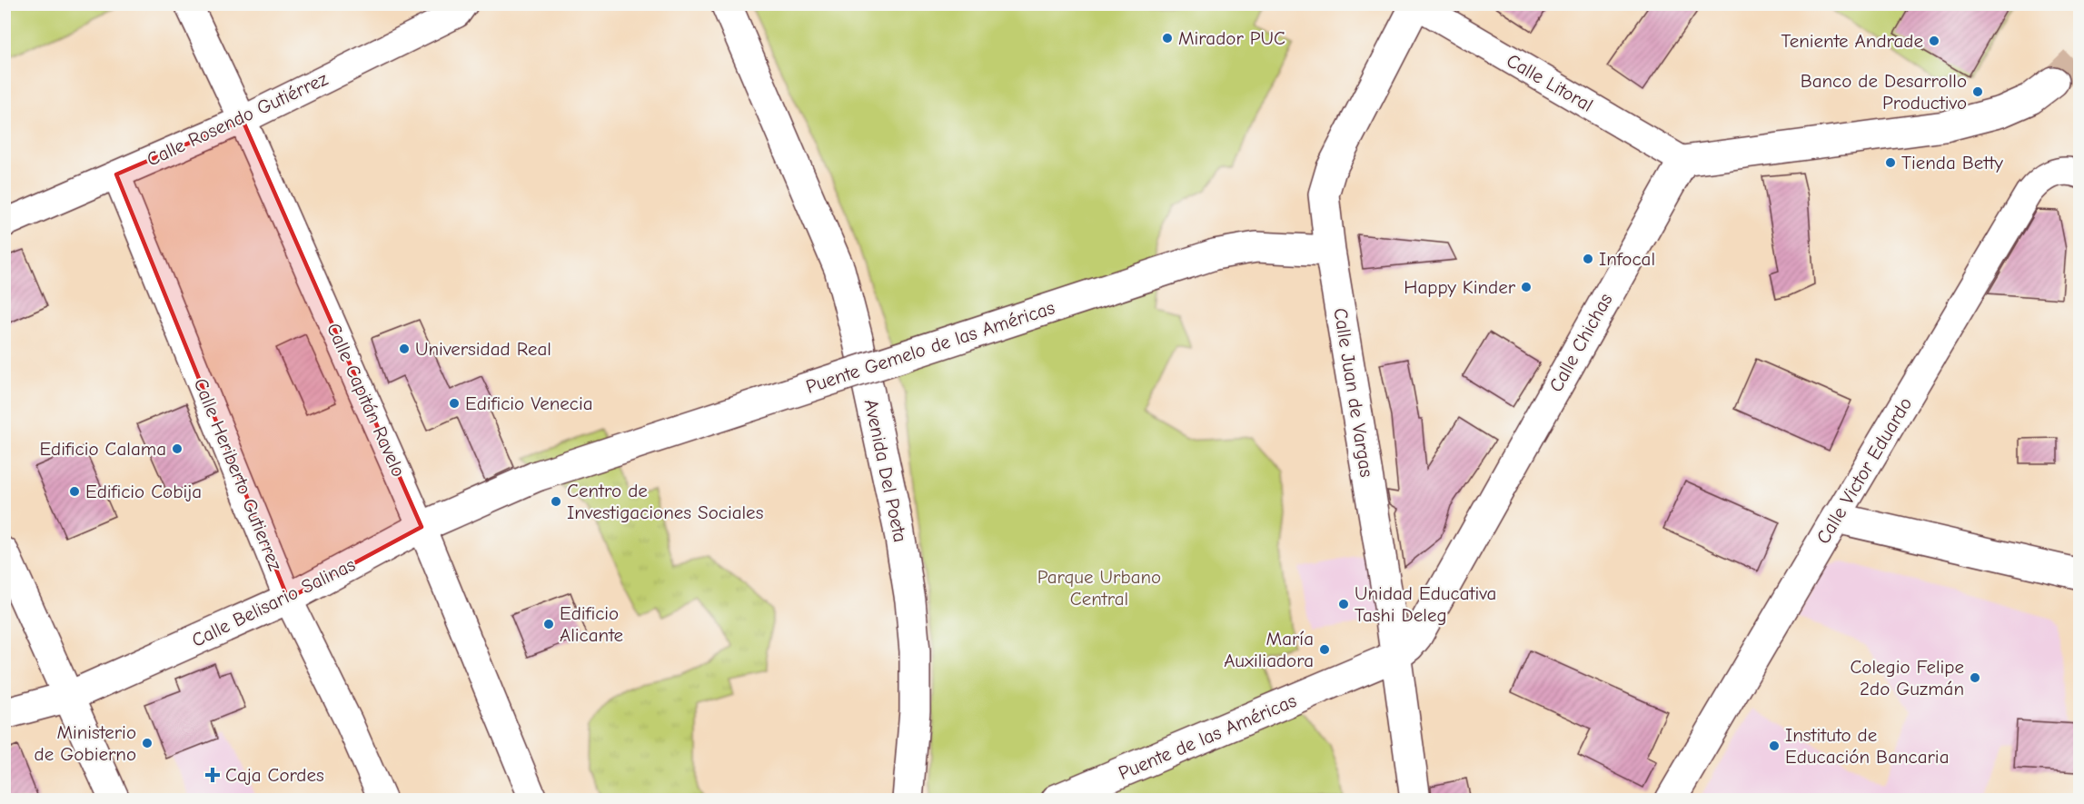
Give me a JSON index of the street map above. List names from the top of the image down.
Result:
{
  "streets": {
    "main road": [
      "Calle Chichas",
      "Puente Gemelo de las Américas",
      "Calle Juan de Vargas",
      "Avenida Del Poeta",
      "Calle Victor Eduardo",
      "Calle Belisario Salinas",
      "Puente de las Américas"
    ],
    "street": [
      "Calle Litoral",
      "Calle Rosendo Gutiérrez",
      "Calle Capitán Ravelo",
      "Calle Heriberto Gutierrez"
    ]
  },
  "crossings": [
    ["Calle Litoral", "Calle Chichas"],
    ["Calle Litoral", "Calle Juan de Vargas"],
    ["Calle Rosendo Gutiérrez", "Calle Capitán Ravelo"],
    ["Calle Rosendo Gutiérrez", "Calle Heriberto Gutierrez"],
    ["Calle Chichas", "Calle Juan de Vargas"],
    ["Calle Chichas", "Puente de las Américas"],
    ["Puente Gemelo de las Américas", "Calle Juan de Vargas"],
    ["Puente Gemelo de las Américas", "Calle Belisario Salinas"],
    ["Calle Capitán Ravelo", "Calle Belisario Salinas"],
    ["Calle Heriberto Gutierrez", "Calle Belisario Salinas"]
  ],
  "parks": ["Parque Urbano Central"],
  "places": {
    "other": [
      "Mirador PUC",
      "Teniente Andrade",
      "Banco de Desarrollo Productivo",
      "Tienda Betty",
      "Infocal",
      "Happy Kinder",
      "Universidad Real",
      "Edificio Venecia",
      "Edificio Calama",
      "Edificio Cobija",
      "Centro de Investigaciones Sociales",
      "Unidad Educativa Tashi Deleg",
      "Edificio Alicante",
      "María Auxiliadora",
      "Colegio Felipe 2do Guzmán",
      "Ministerio de Gobierno",
      "Instituto de Educación Bancaria"
    ],
    "health": ["Caja Cordes"]
  }
}
